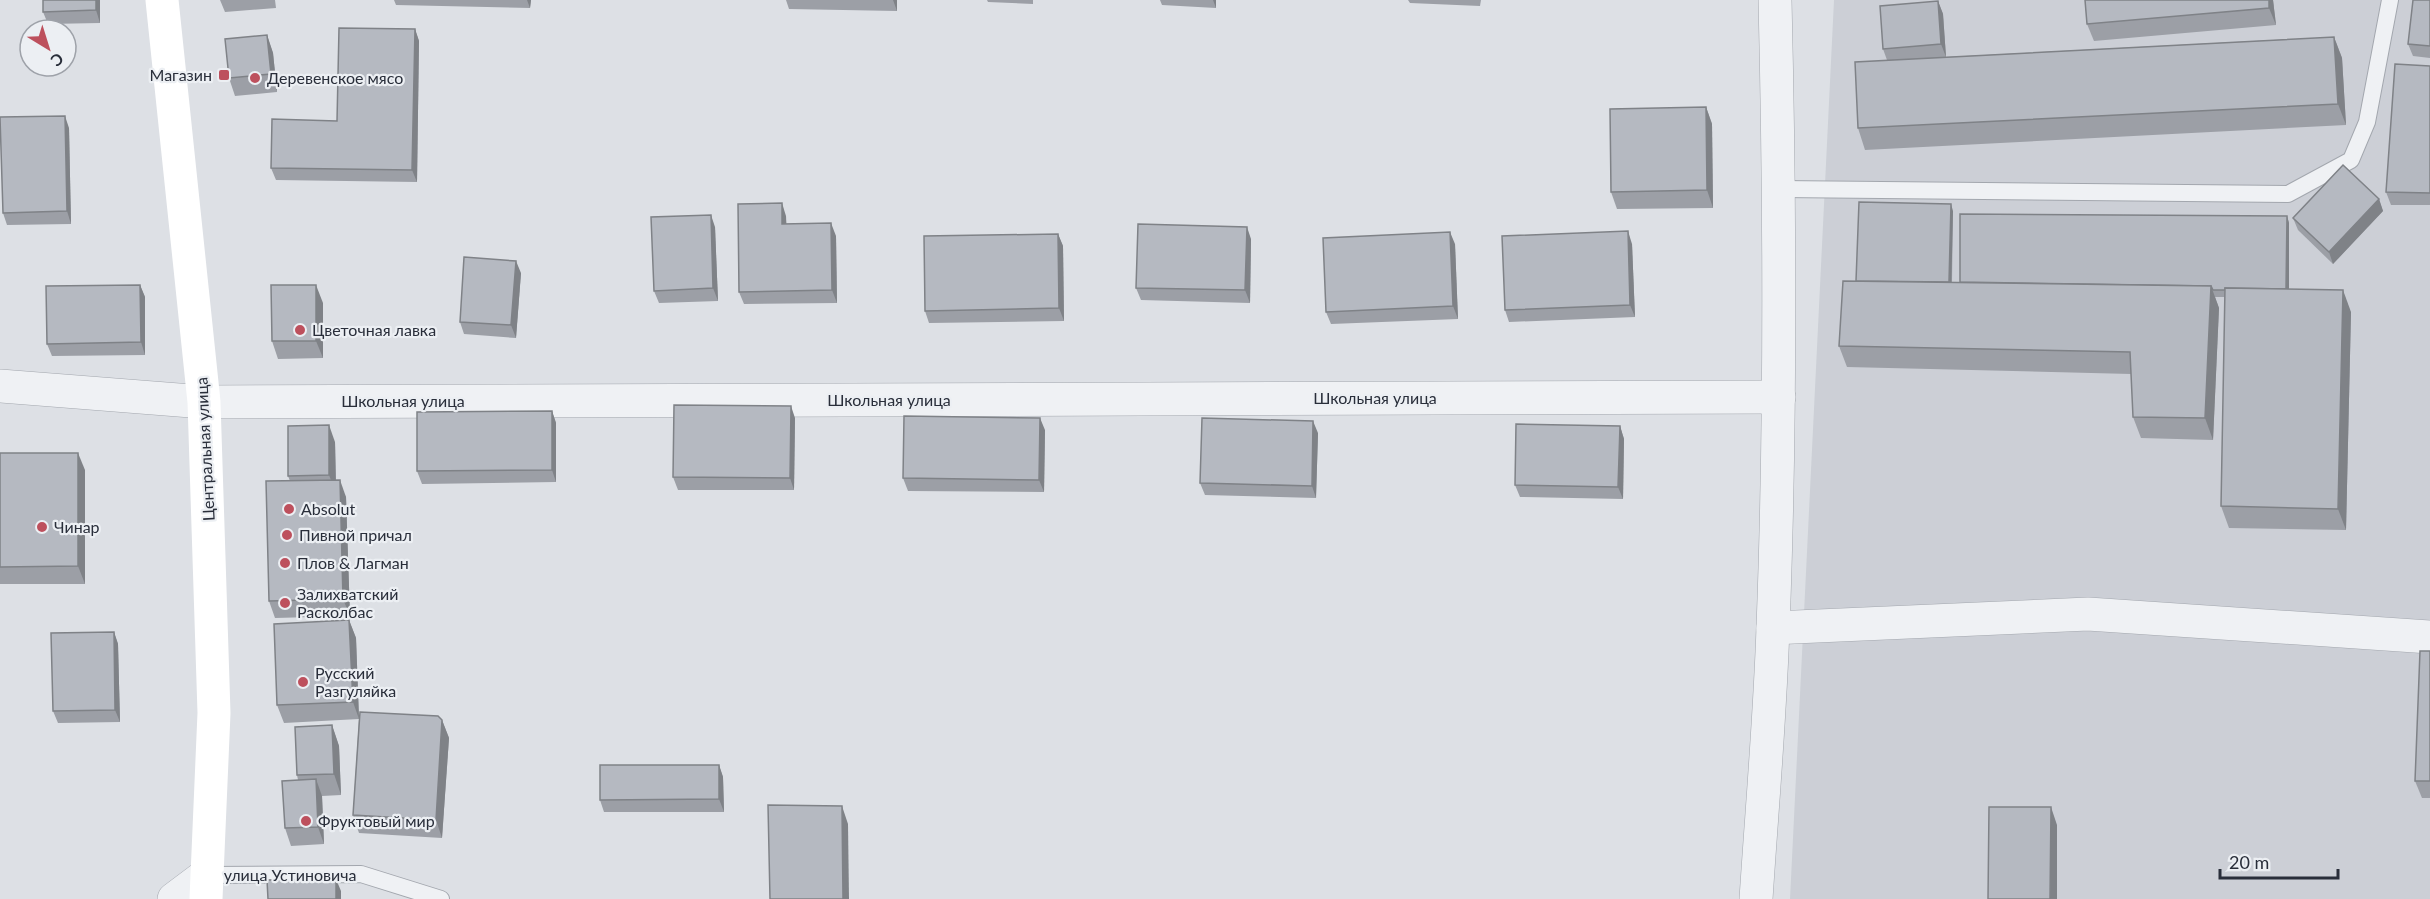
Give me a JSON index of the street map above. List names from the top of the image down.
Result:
{
  "streets": {
    "street": ["Школьная улица", "Центральная улица"],
    "lane": ["улица Устиновича"]
  },
  "crossings": [
    ["Школьная улица", "Центральная улица"],
    ["Центральная улица", "улица Устиновича"]
  ],
  "places": {
    "transit": ["Магазин"],
    "other": [
      "Деревенское мясо",
      "Цветочная лавка",
      "Absolut",
      "Чинар",
      "Пивной причал",
      "Плов & Лагман",
      "Залихватский Расколбас",
      "Русский Разгуляйка",
      "Фруктовый мир"
    ]
  },
  "scale_bar": "20 m",
  "north": "bottom right"
}
